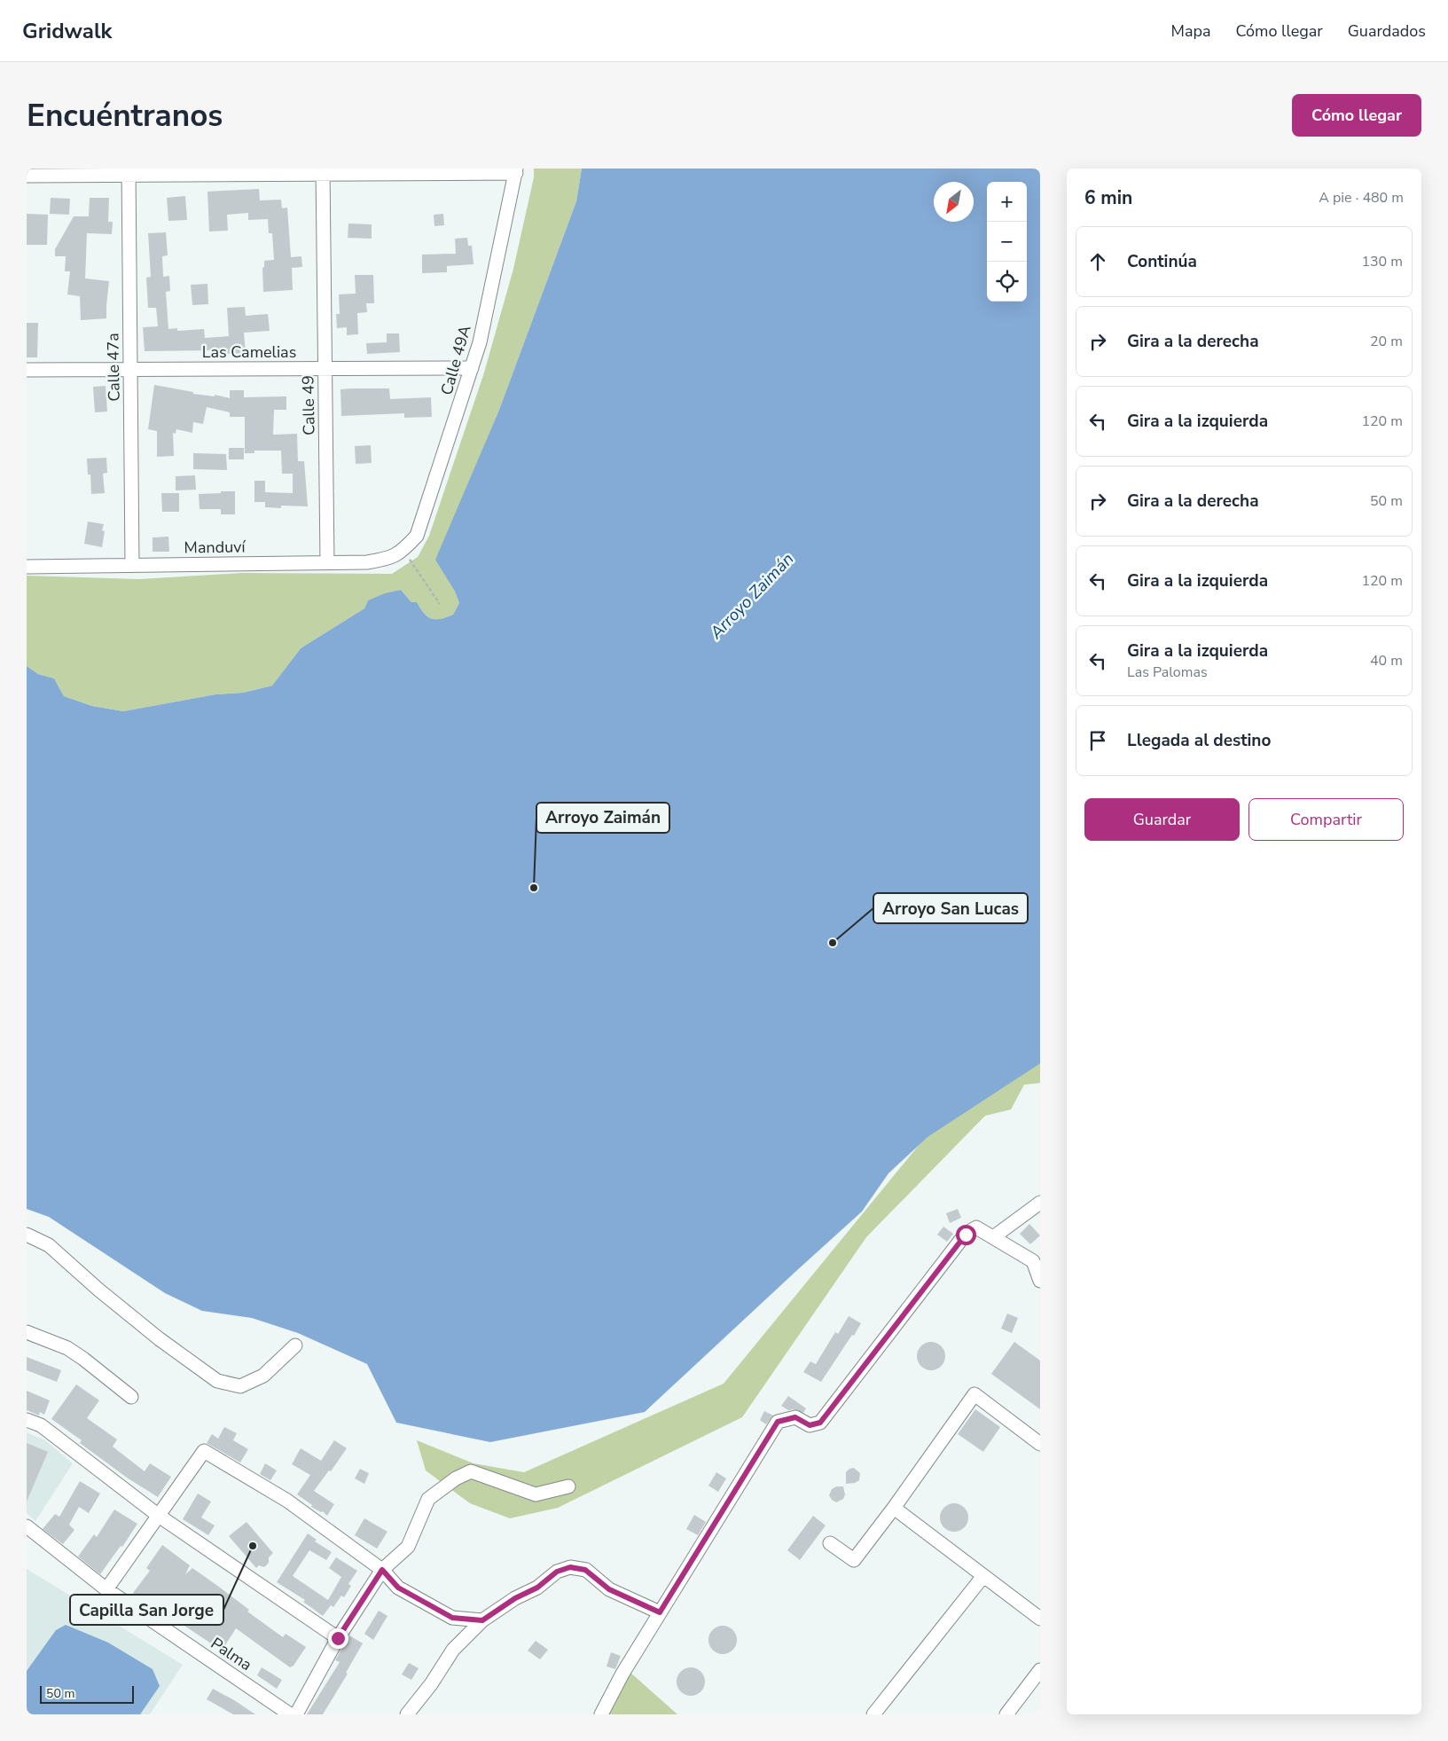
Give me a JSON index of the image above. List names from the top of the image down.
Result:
{
  "streets": {
    "street": [
      "Las Camelias",
      "Calle 49A",
      "Calle 47a",
      "Calle 49",
      "Manduví",
      "Palma"
    ]
  },
  "crossings": [
    ["Las Camelias", "Calle 49A"],
    ["Las Camelias", "Calle 47a"],
    ["Las Camelias", "Calle 49"],
    ["Calle 49A", "Manduví"],
    ["Calle 47a", "Manduví"],
    ["Calle 49", "Manduví"]
  ],
  "water": ["Arroyo Zaimán"],
  "places": ["Arroyo Zaimán", "Arroyo San Lucas", "Capilla San Jorge"],
  "scale_bar": "50 m",
  "north": "bottom left",
  "page": {
    "header": "Gridwalk",
    "nav": ["Mapa", "Cómo llegar", "Guardados"],
    "buttons": [
      "Cómo llegar",
      ["Guardar", "Compartir"]
    ],
    "title": "Encuéntranos",
    "heading": ["6 min", "A pie · 480 m"],
    "map_buttons": ["+", "−"],
    "list": [
      ["Continúa", "130 m"],
      ["Gira a la derecha", "20 m"],
      ["Gira a la izquierda", "120 m"],
      ["Gira a la derecha", "50 m"],
      ["Gira a la izquierda", "120 m"],
      ["Gira a la izquierda", "Las Palomas", "40 m"],
      "Llegada al destino"
    ],
    "scale": "50 m"
  }
}
